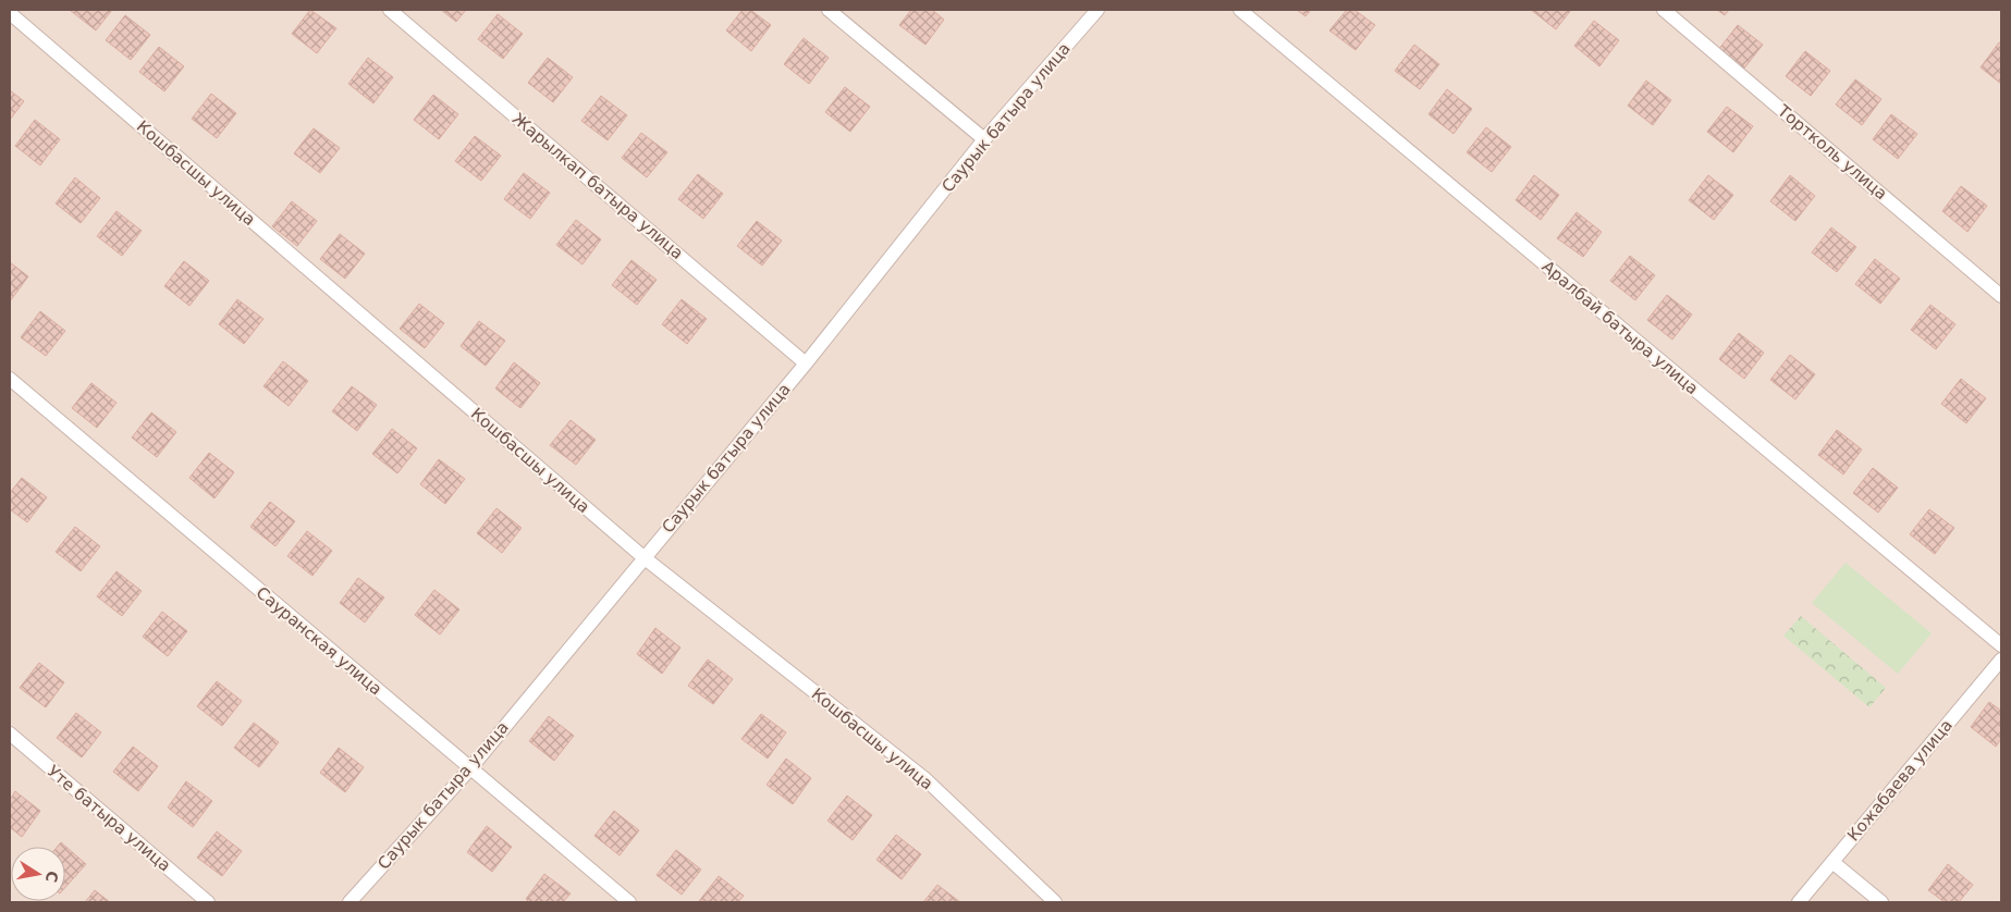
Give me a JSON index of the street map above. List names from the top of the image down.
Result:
{
  "streets": {
    "street": [
      "Саурык батыра улица",
      "Тортколь улица",
      "Кошбасшы улица",
      "Жарылкап батыра улица",
      "Аралбай батыра улица",
      "Сауранская улица",
      "Кожабаева улица",
      "Уте батыра улица"
    ]
  },
  "crossings": [
    ["Саурык батыра улица", "Кошбасшы улица"],
    ["Саурык батыра улица", "Жарылкап батыра улица"],
    ["Саурык батыра улица", "Сауранская улица"]
  ],
  "north": "right"
}
